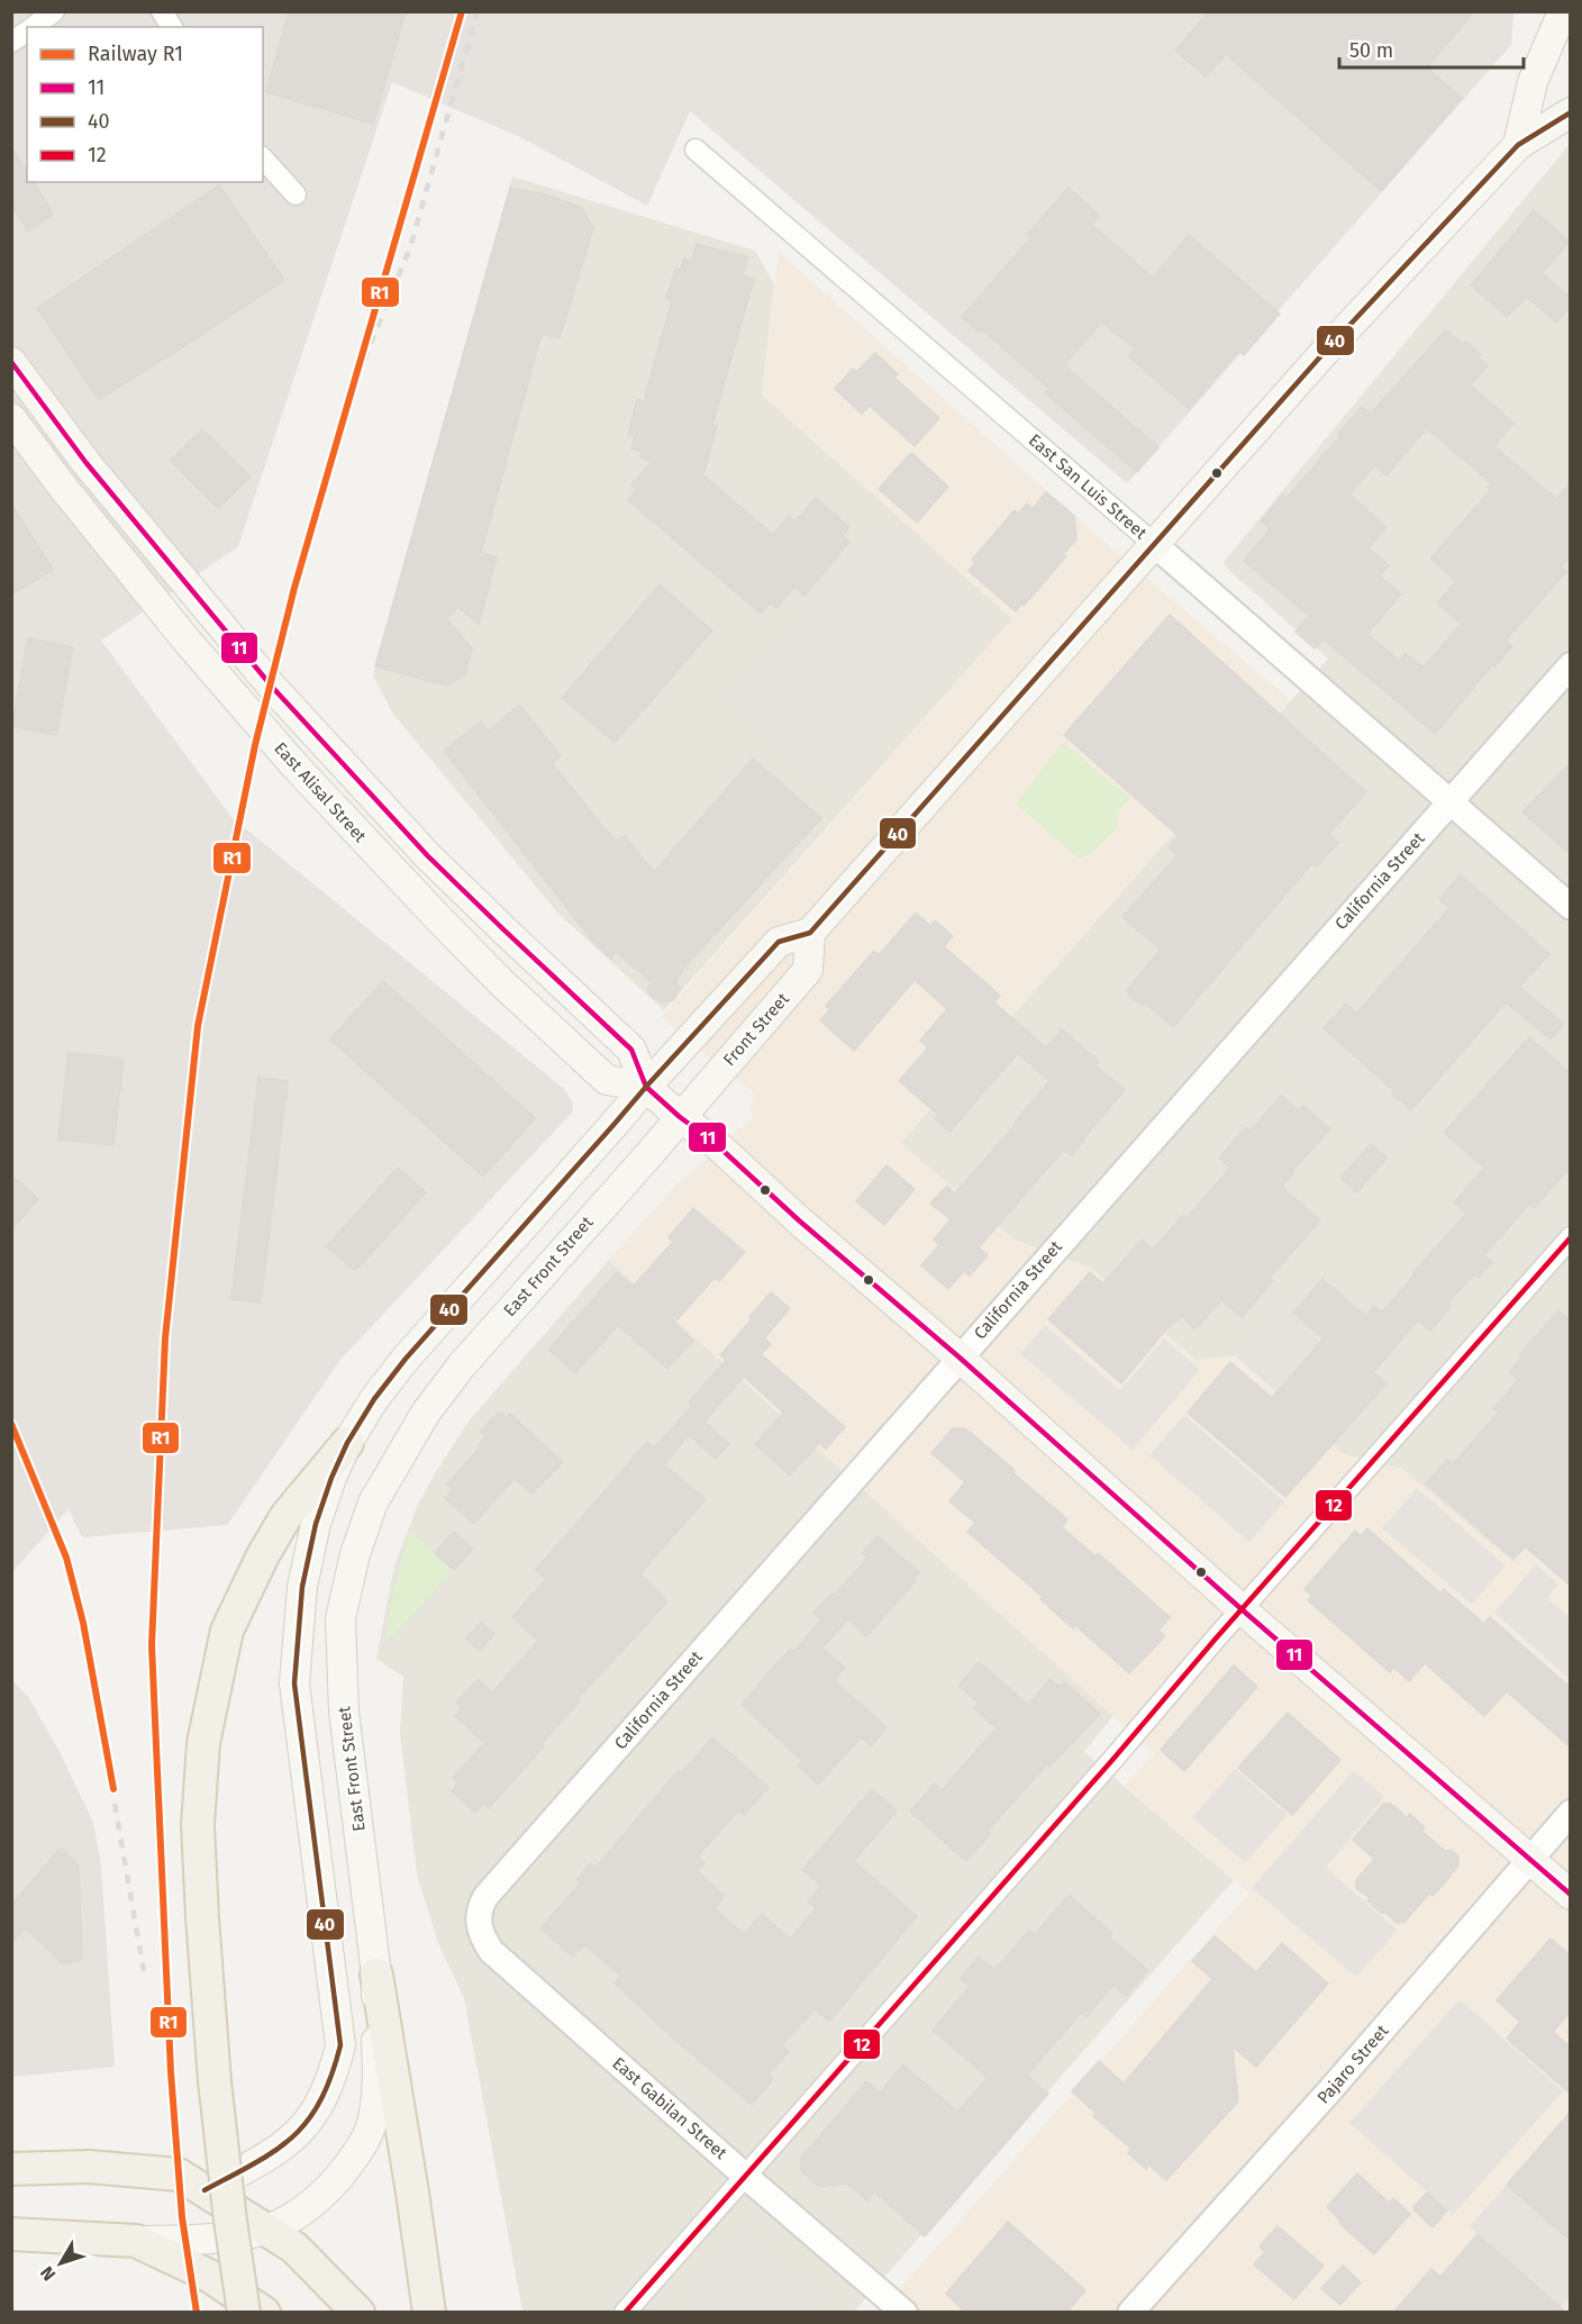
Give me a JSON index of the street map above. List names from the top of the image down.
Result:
{
  "streets": {
    "main road": ["East Alisal Street", "Front Street", "East Front Street"],
    "street": [
      "East San Luis Street",
      "California Street",
      "Pajaro Street",
      "East Gabilan Street"
    ]
  },
  "crossings": [
    ["East San Luis Street", "California Street"],
    ["East Alisal Street", "California Street"],
    ["East Alisal Street", "Front Street"],
    ["East Alisal Street", "East Front Street"],
    ["East Alisal Street", "Pajaro Street"],
    ["California Street", "East Gabilan Street"],
    ["Front Street", "East Front Street"]
  ],
  "lines": [
    "rail line R1",
    "transit line 40",
    "transit line 11",
    "transit line 12"
  ],
  "legend": [
    "Railway R1",
    "11",
    "40",
    "12"
  ],
  "scale_bar": "50 m",
  "north": "bottom left"
}
